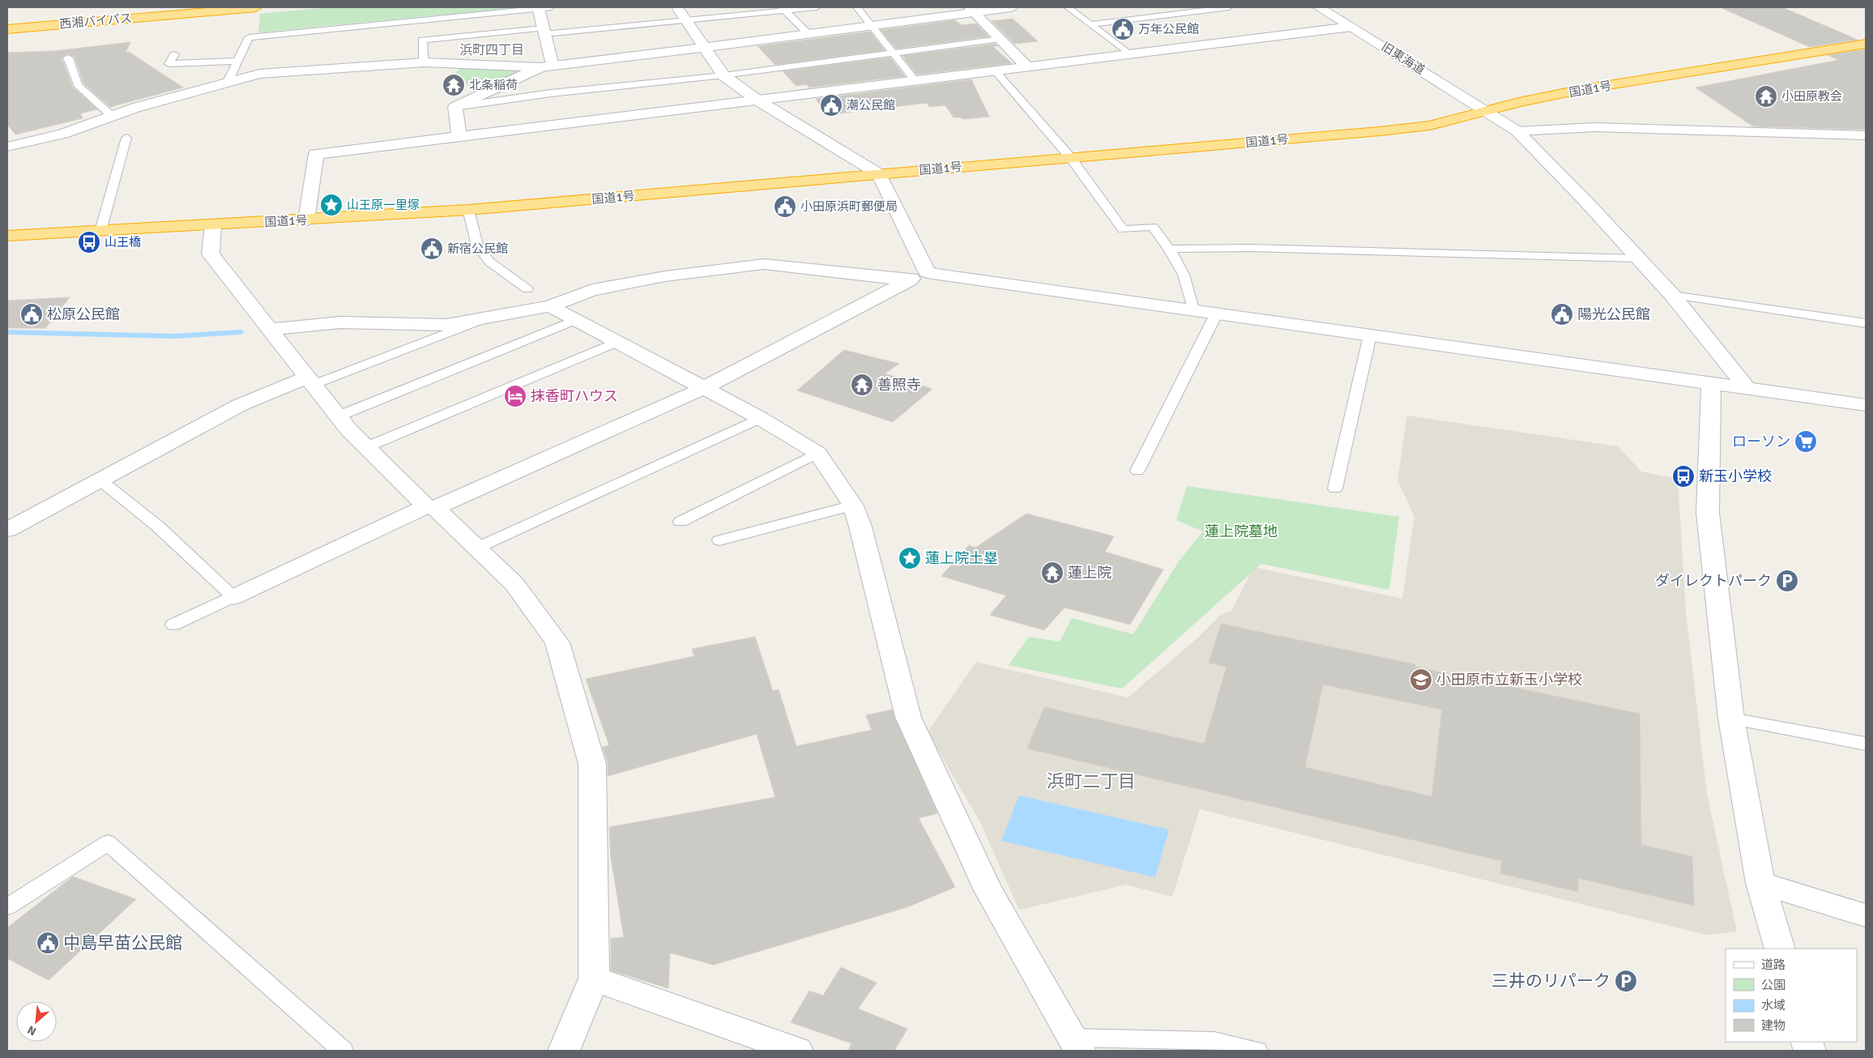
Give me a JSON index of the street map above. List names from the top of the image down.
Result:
{
  "streets": {
    "highway": ["西湘バイパス", "国道1号"],
    "street": ["旧東海道"]
  },
  "crossings": [
    ["旧東海道", "国道1号"]
  ],
  "districts": ["浜町四丁目", "浜町二丁目"],
  "parks": ["蓮上院墓地"],
  "places": {
    "public building": [
      "万年公民館",
      "潮公民館",
      "小田原浜町郵便局",
      "新宿公民館",
      "松原公民館",
      "陽光公民館",
      "中島早苗公民館"
    ],
    "temple": [
      "北条稲荷",
      "小田原教会",
      "善照寺",
      "蓮上院"
    ],
    "place": ["山王原一里塚", "蓮上院土塁"],
    "bus stop": ["山王橋", "新玉小学校"],
    "hotel": ["抹香町ハウス"],
    "supermarket": ["ローソン"],
    "parking": ["ダイレクトパーク", "三井のリパーク"],
    "school or university": ["小田原市立新玉小学校"]
  },
  "legend": [
    "道路",
    "公園",
    "水域",
    "建物"
  ],
  "north": "bottom left"
}
